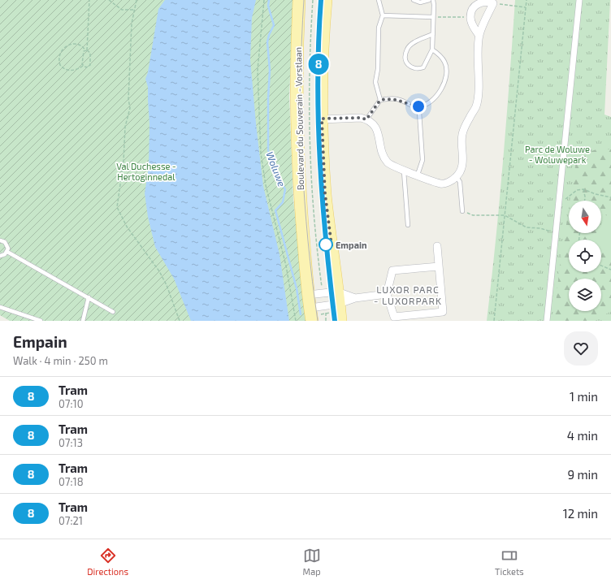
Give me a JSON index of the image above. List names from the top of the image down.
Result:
{
  "streets": {
    "main road": ["Boulevard du Souverain - Vorstlaan"]
  },
  "districts": ["LUXOR PARC - LUXORPARK"],
  "water": ["Woluwe"],
  "parks": ["Parc de Woluwe - Woluwepark", "Val Duchesse - Hertoginnedal"],
  "places": ["Empain"],
  "lines": ["tram line 8"],
  "north": "bottom",
  "page": {
    "on_map": "8",
    "heading": ["Empain", "Walk · 4 min · 250 m"],
    "list": [
      {
        "mark": "8",
        "name": "Tram",
        "note": "07:10",
        "value": "1 min"
      },
      {
        "mark": "8",
        "name": "Tram",
        "note": "07:13",
        "value": "4 min"
      },
      {
        "mark": "8",
        "name": "Tram",
        "note": "07:18",
        "value": "9 min"
      },
      {
        "mark": "8",
        "name": "Tram",
        "note": "07:21",
        "value": "12 min"
      }
    ],
    "tabs": ["Directions", "Map", "Tickets"]
  }
}
